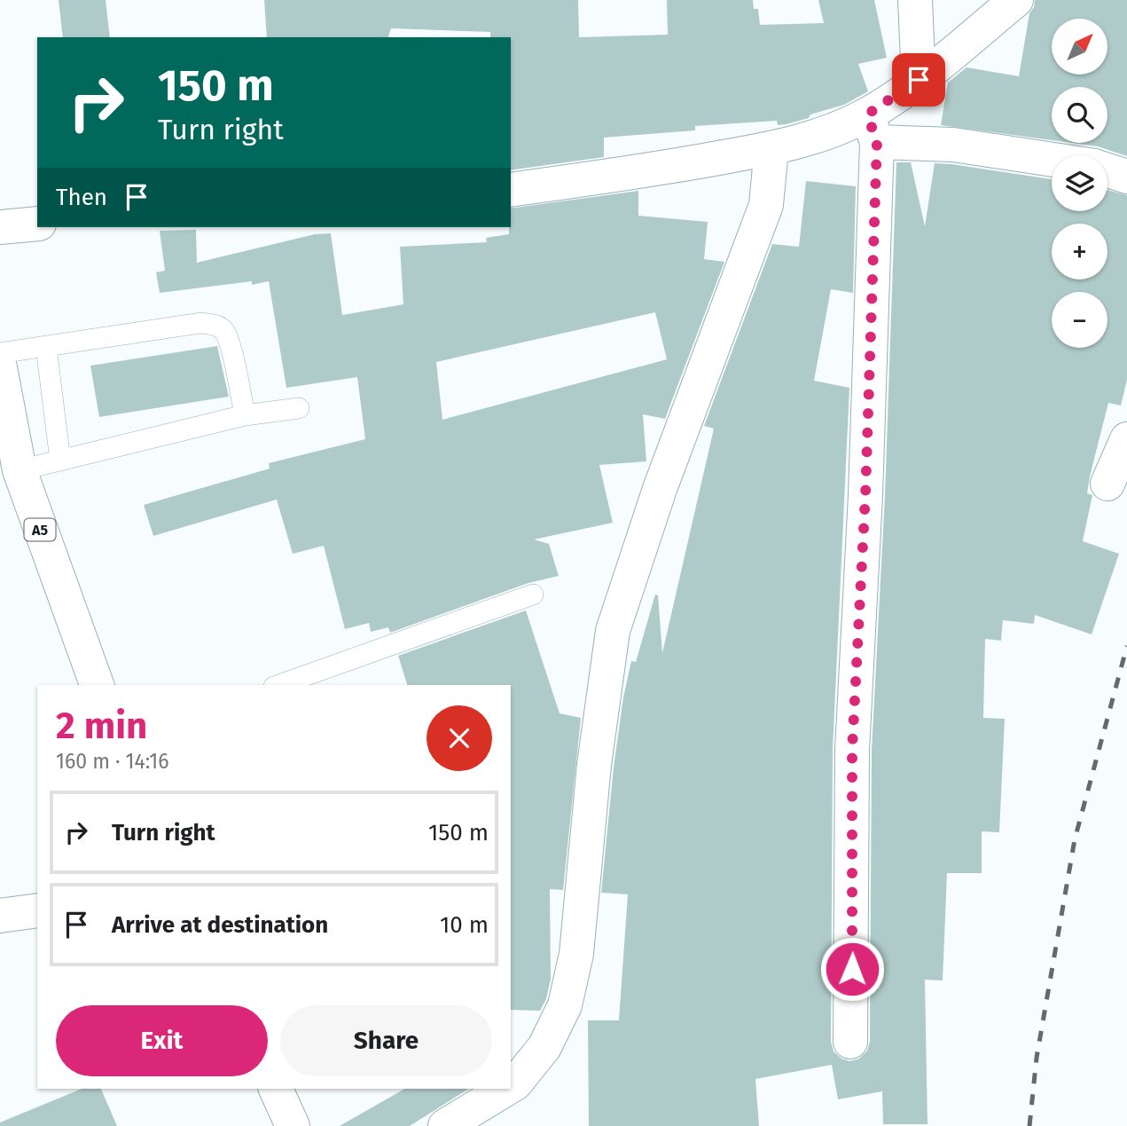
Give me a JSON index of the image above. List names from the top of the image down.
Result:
{
  "streets": {
    "main road": ["A5"]
  },
  "north": "top right",
  "page": {
    "map_buttons": ["+", "−"],
    "turn": ["150 m", "Turn right"],
    "then": "Then",
    "heading": ["2 min", "160 m · 14:16"],
    "list": [
      {
        "name": "Turn right",
        "value": "150 m"
      },
      {
        "name": "Arrive at destination",
        "value": "10 m"
      }
    ],
    "buttons": ["Exit", "Share"]
  }
}
